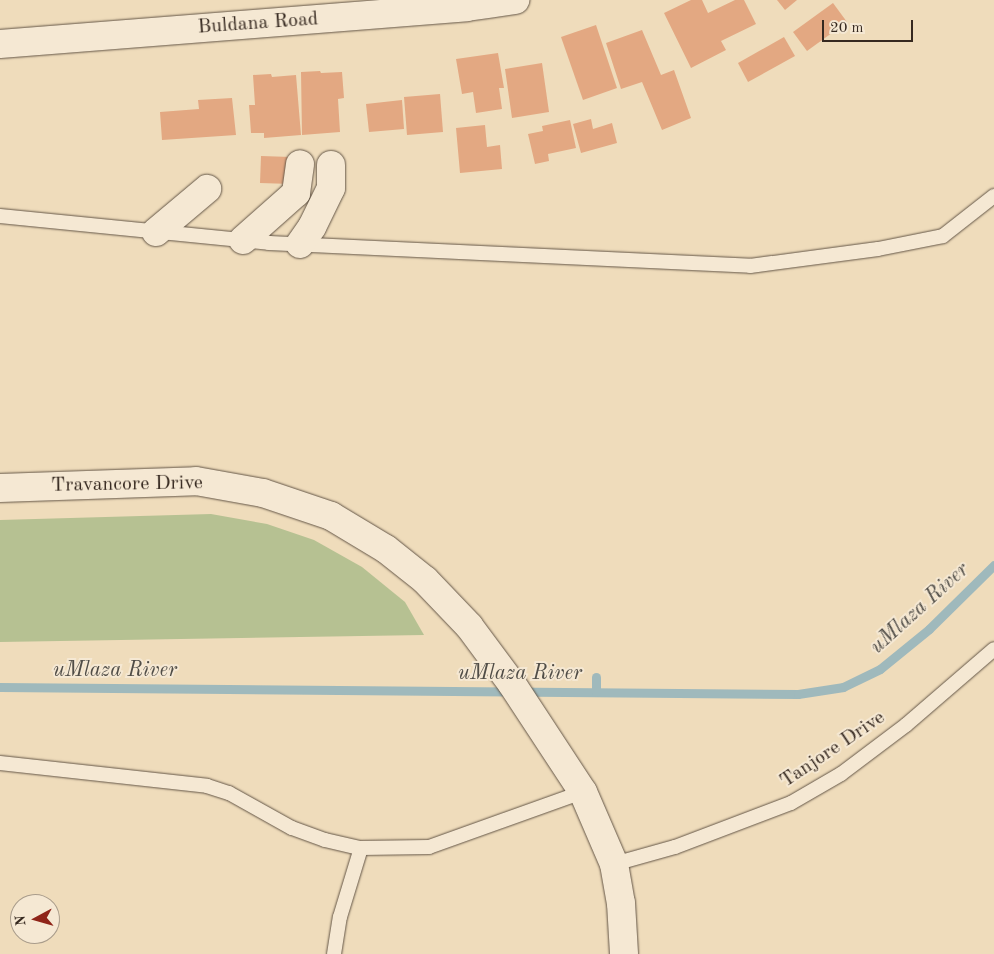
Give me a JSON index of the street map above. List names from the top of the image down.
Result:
{
  "streets": {
    "street": ["Buldana Road", "Travancore Drive"],
    "lane": ["Tanjore Drive"]
  },
  "crossings": [
    ["Travancore Drive", "Tanjore Drive"]
  ],
  "water": ["uMlaza River"],
  "scale_bar": "20 m",
  "north": "left"
}
